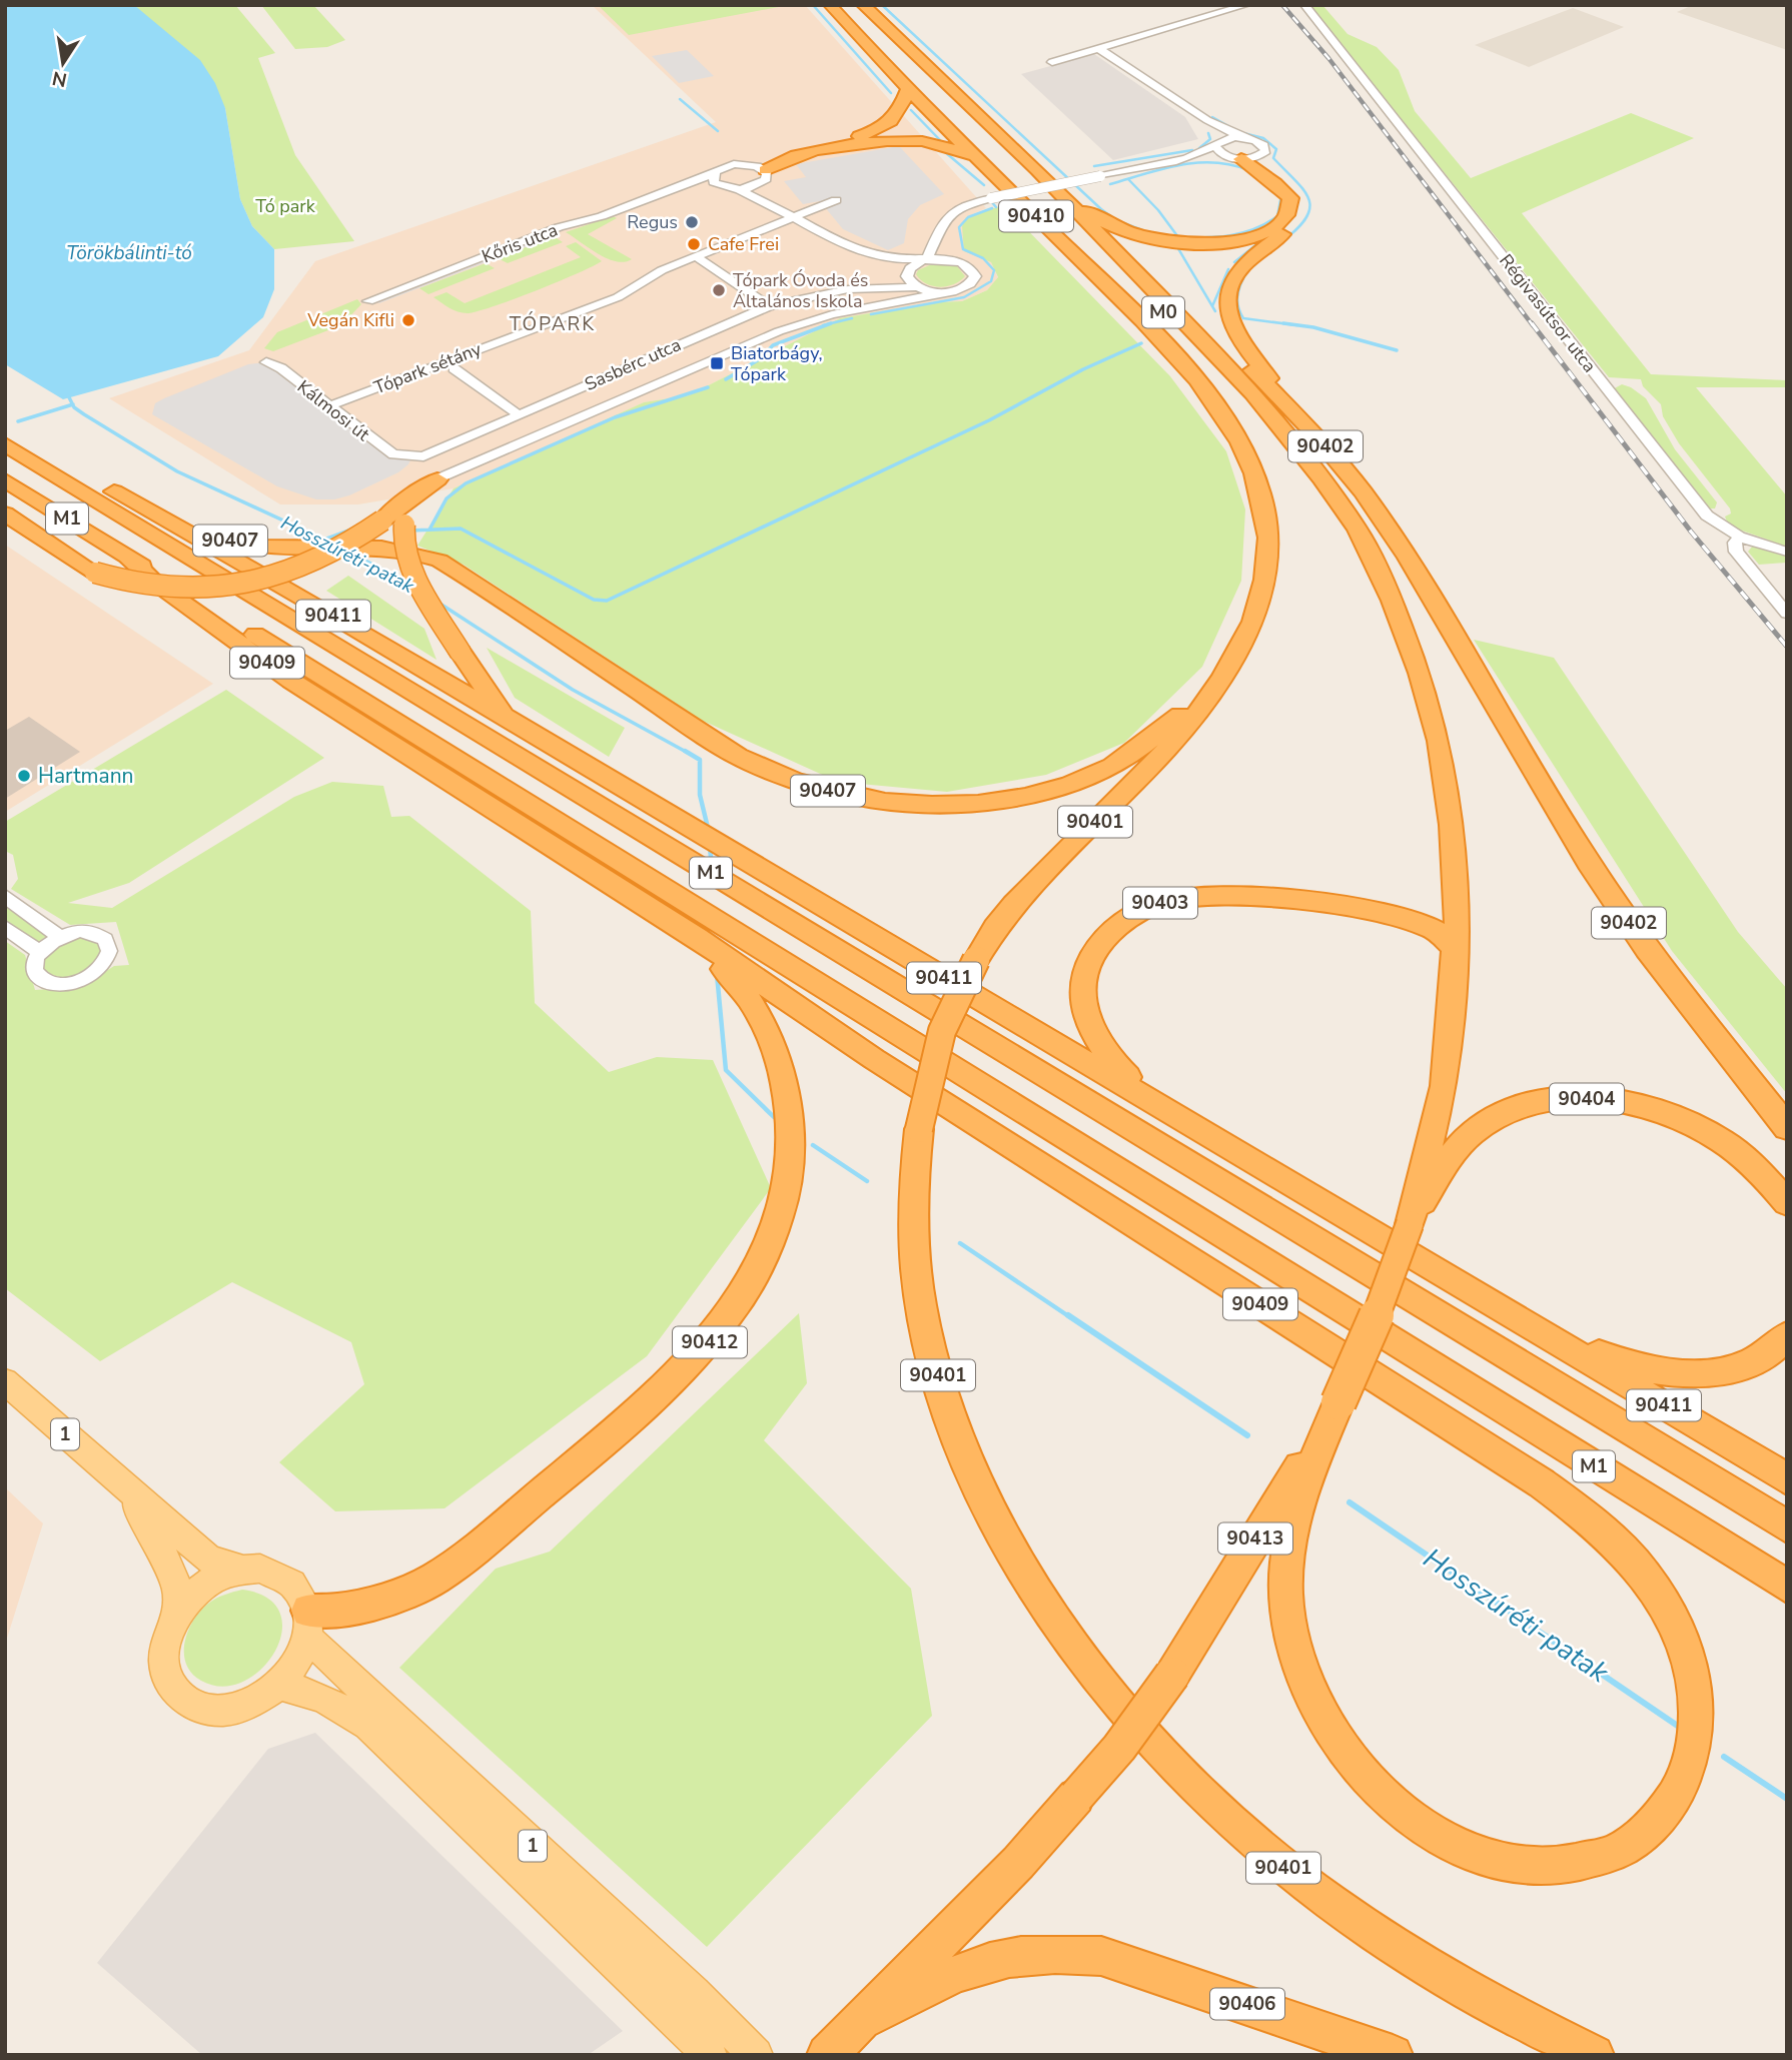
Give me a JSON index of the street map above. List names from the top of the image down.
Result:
{
  "streets": {
    "highway": [
      "90410",
      "M0",
      "90402",
      "M1",
      "90407",
      "90411",
      "90409",
      "90401",
      "90403",
      "90404",
      "90412",
      "90413",
      "90406"
    ],
    "main road": ["1"],
    "street": [
      "Kőris utca",
      "Régivasútsor utca",
      "Sasbérc utca",
      "Tópark sétány",
      "Kálmosi út"
    ]
  },
  "crossings": [
    ["90410", "90401"],
    ["M0", "90402"],
    ["M0", "90403"],
    ["M0", "90413"],
    ["Sasbérc utca", "Kálmosi út"],
    ["Tópark sétány", "Kálmosi út"],
    ["M1", "90409"],
    ["90407", "90411"],
    ["90407", "90401"],
    ["90411", "90403"],
    ["90409", "90412"],
    ["90409", "90413"],
    ["90403", "90413"],
    ["90404", "90413"],
    ["90412", "1"],
    ["90413", "90406"]
  ],
  "districts": ["TÓPARK"],
  "water": ["Törökbálinti-tó", "Hosszúréti-patak"],
  "parks": ["Tó park"],
  "places": {
    "other": [
      "Regus",
      "Cafe Frei",
      "Tópark Óvoda és Általános Iskola",
      "Vegán Kifli",
      "Hartmann"
    ],
    "transit": ["Biatorbágy, Tópark"]
  },
  "north": "bottom"
}
